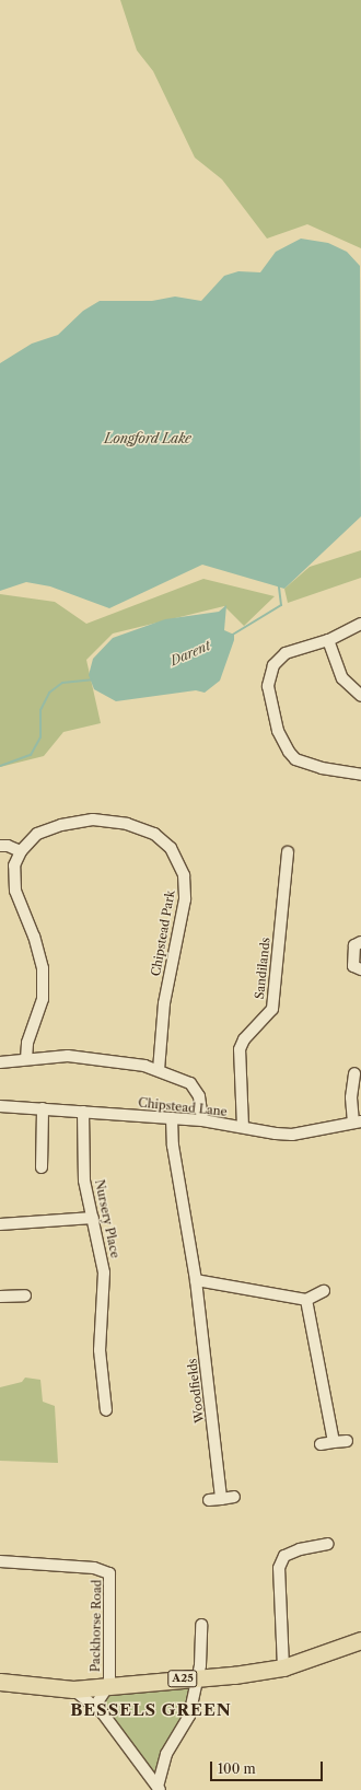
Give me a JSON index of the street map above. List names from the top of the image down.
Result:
{
  "streets": {
    "highway": ["A25"],
    "street": [
      "Chipstead Park",
      "Sandilands",
      "Chipstead Lane",
      "Nursery Place",
      "Woodfields",
      "Packhorse Road"
    ]
  },
  "crossings": [
    ["Sandilands", "Chipstead Lane"],
    ["Chipstead Lane", "Nursery Place"],
    ["Chipstead Lane", "Woodfields"],
    ["Packhorse Road", "A25"]
  ],
  "districts": ["BESSELS GREEN"],
  "water": ["Longford Lake", "Darent"],
  "scale_bar": "100 m"
}
